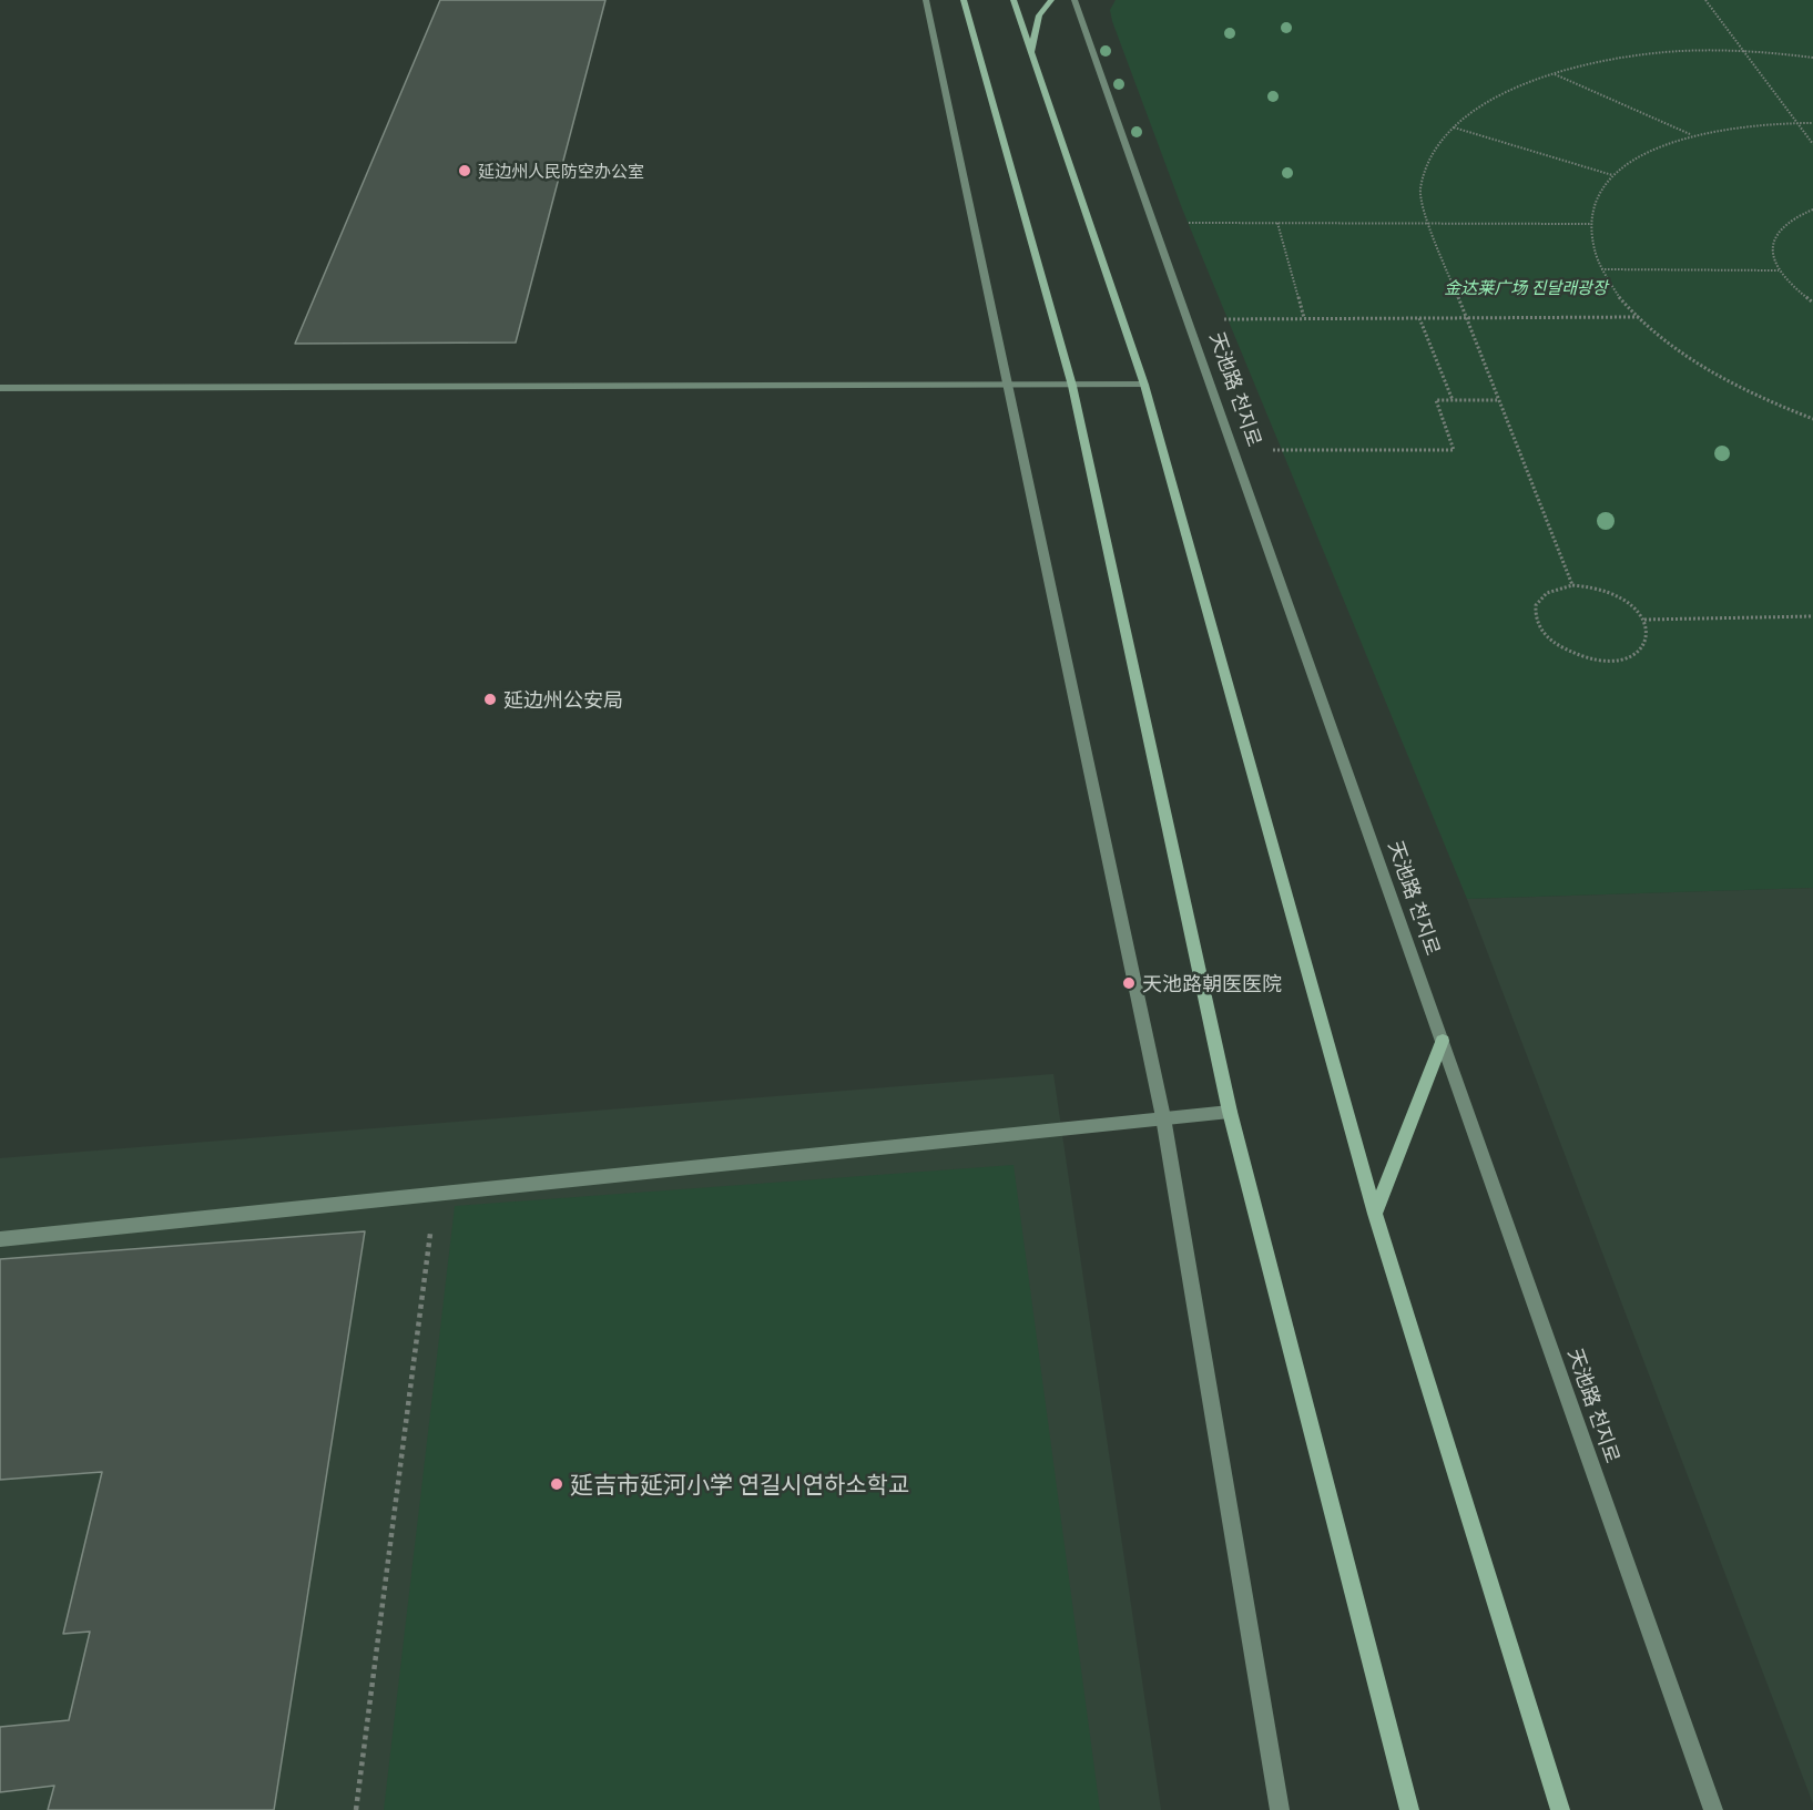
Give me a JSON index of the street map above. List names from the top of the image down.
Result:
{
  "streets": {
    "street": ["天池路 천지로"]
  },
  "parks": ["金达莱广场 진달래광장"],
  "places": [
    "延边州人民防空办公室",
    "延边州公安局",
    "天池路朝医医院",
    "延吉市延河小学 연길시연하소학교"
  ]
}
